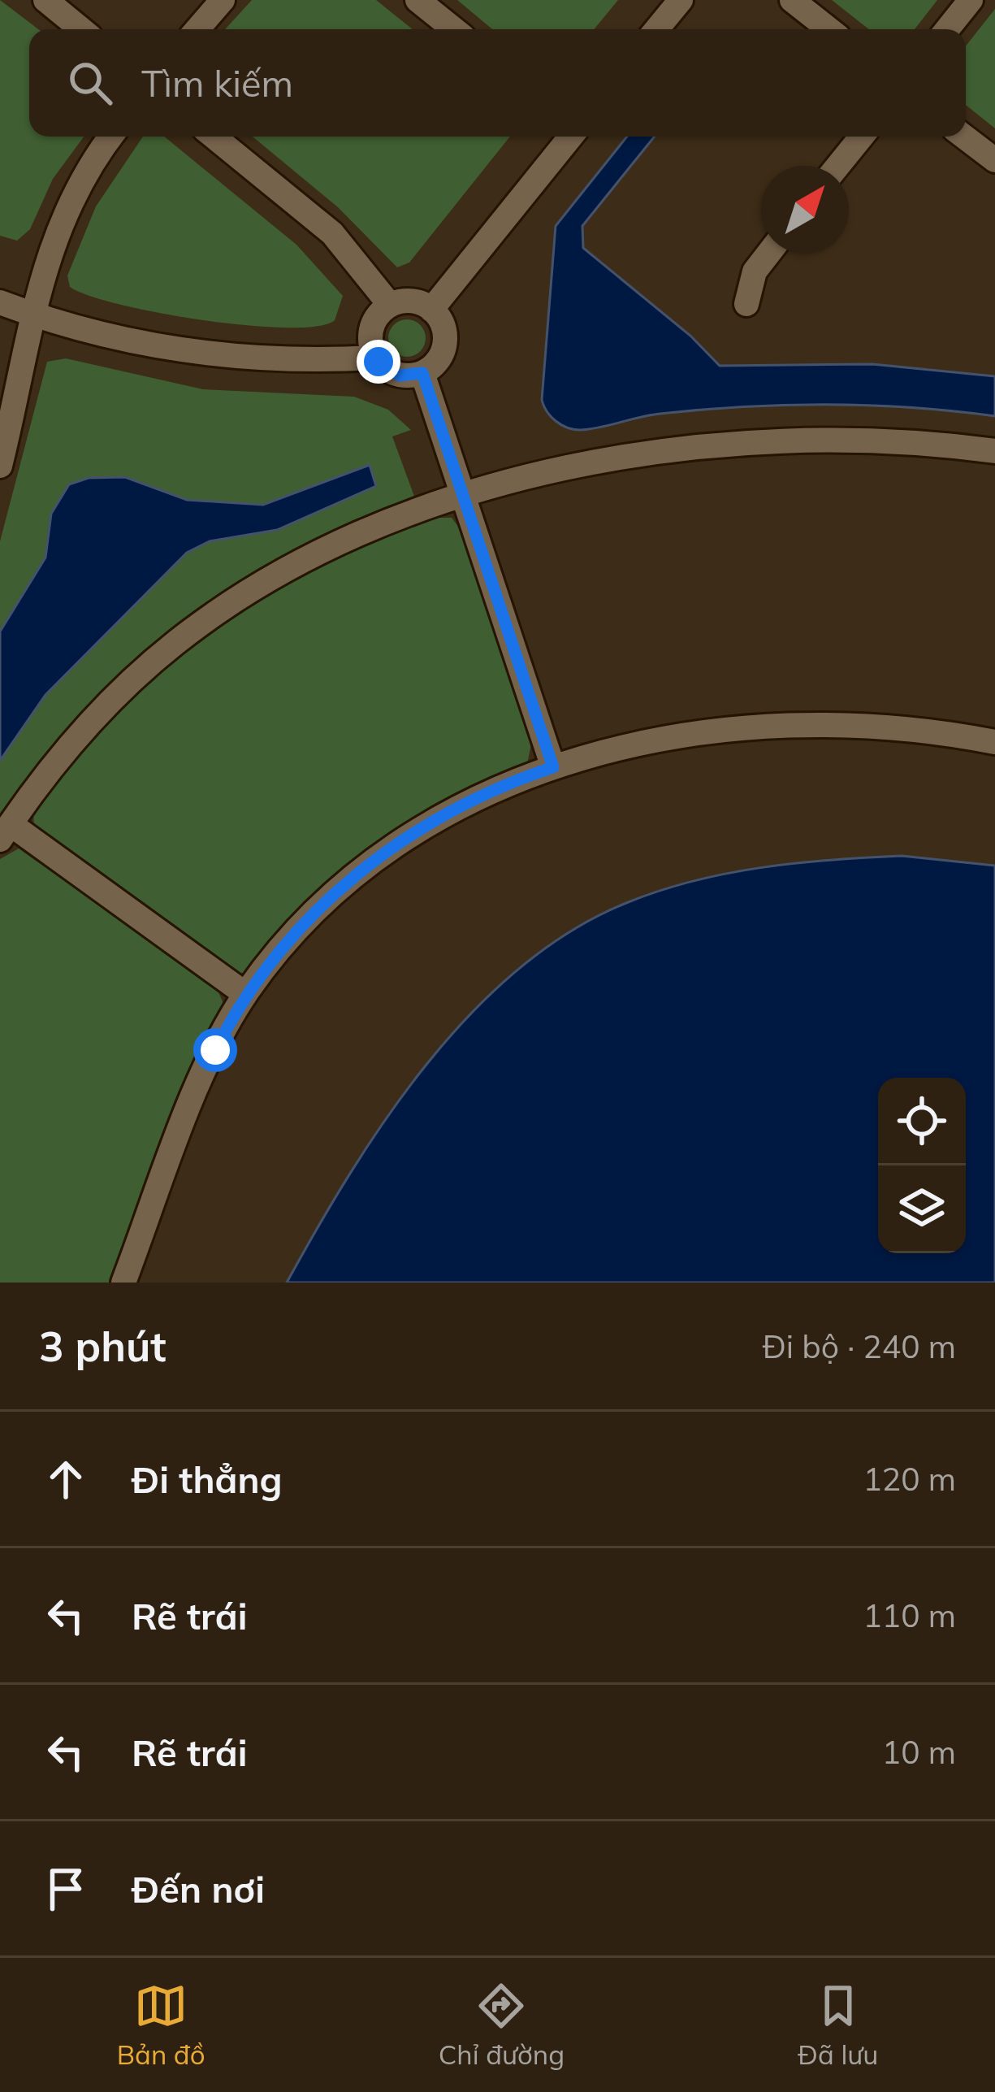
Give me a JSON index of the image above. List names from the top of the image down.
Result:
{
  "north": "top right",
  "page": {
    "search": "Tìm kiếm",
    "heading": ["3 phút", "Đi bộ · 240 m"],
    "list": [
      ["Đi thẳng", "120 m"],
      ["Rẽ trái", "110 m"],
      ["Rẽ trái", "10 m"],
      "Đến nơi"
    ],
    "nav": ["Bản đồ", "Chỉ đường", "Đã lưu"]
  }
}
